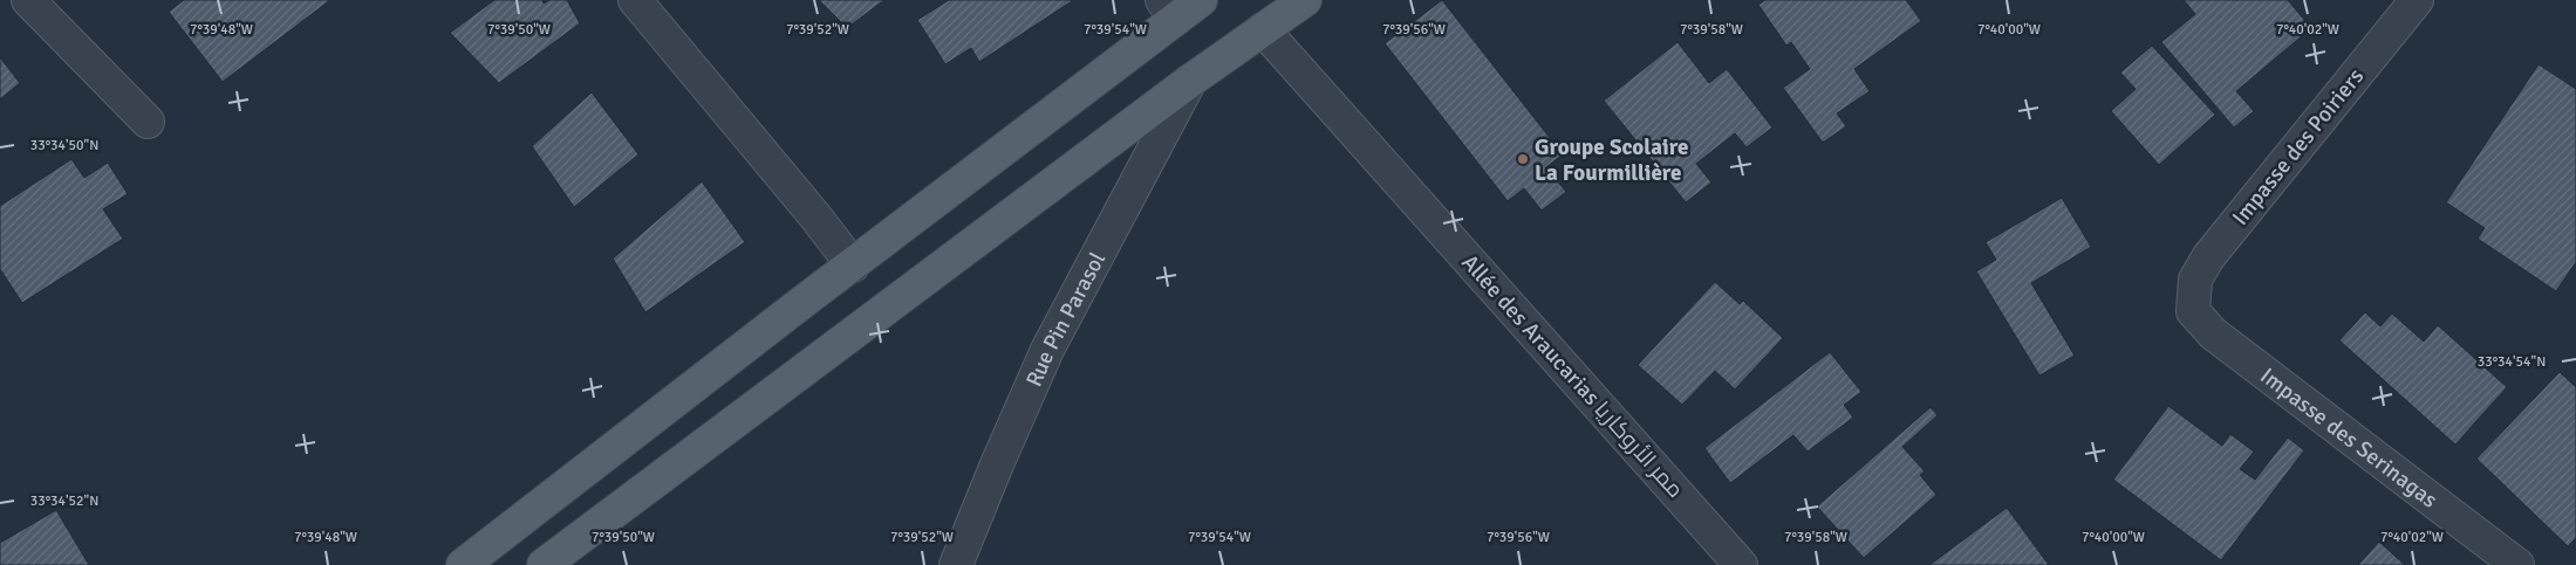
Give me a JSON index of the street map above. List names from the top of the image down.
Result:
{
  "streets": {
    "street": [
      "Impasse des Poiriers",
      "Rue Pin Parasol",
      "Allée des Araucarias ممر الأروكاريا",
      "Impasse des Serinagas"
    ]
  },
  "crossings": [
    ["Impasse des Poiriers", "Impasse des Serinagas"]
  ],
  "places": ["Groupe Scolaire La Fourmillière"],
  "coordinates": [
    "7°39'48\"W",
    "7°39'50\"W",
    "7°39'52\"W",
    "7°39'54\"W",
    "7°39'56\"W",
    "7°39'58\"W",
    "7°40'00\"W",
    "7°40'02\"W",
    "33°34'50\"N",
    "33°34'54\"N",
    "33°34'52\"N"
  ]
}
